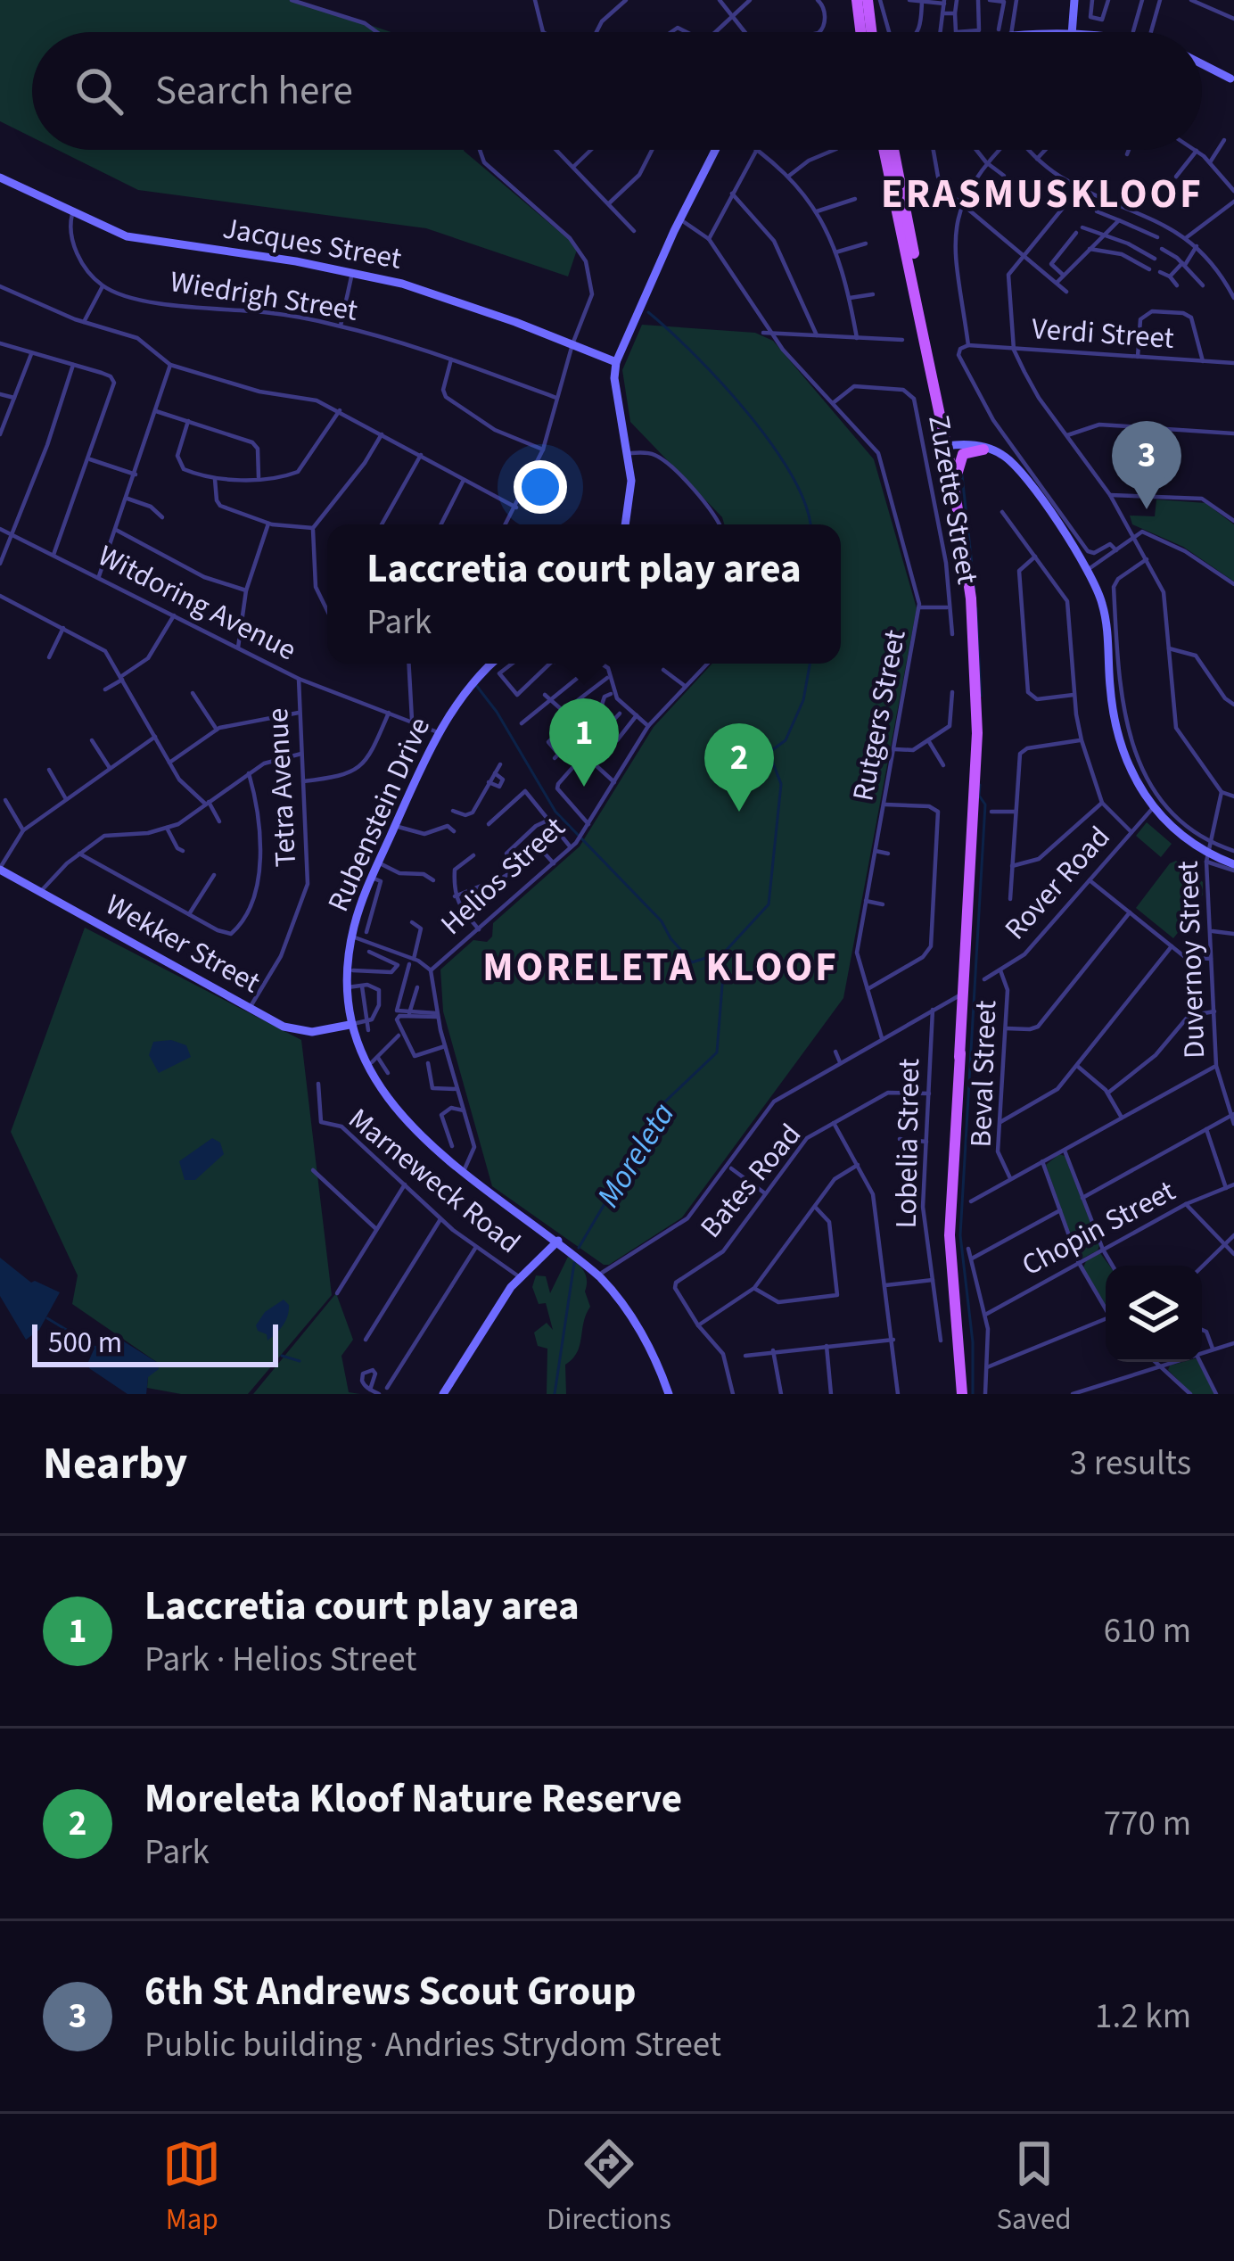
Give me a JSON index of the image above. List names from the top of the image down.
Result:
{
  "streets": {
    "street": [
      "Jacques Street",
      "Wiedrigh Street",
      "Verdi Street",
      "Zuzette Street",
      "Witdoring Avenue",
      "Rutgers Street",
      "Tetra Avenue",
      "Rubenstein Drive",
      "Helios Street",
      "Rover Road",
      "Wekker Street",
      "Duvernoy Street",
      "Beval Street",
      "Lobelia Street",
      "Marneweck Road",
      "Bates Road",
      "Chopin Street"
    ]
  },
  "crossings": [
    ["Zuzette Street", "Rutgers Street"],
    ["Witdoring Avenue", "Tetra Avenue"],
    ["Witdoring Avenue", "Rubenstein Drive"],
    ["Tetra Avenue", "Wekker Street"],
    ["Rubenstein Drive", "Wekker Street"],
    ["Rover Road", "Beval Street"],
    ["Lobelia Street", "Bates Road"]
  ],
  "districts": ["ERASMUSKLOOF", "MORELETA KLOOF"],
  "water": ["Moreleta"],
  "scale_bar": "500 m",
  "page": {
    "search": "Search here",
    "pins": ["3", "1", "2"],
    "popup": ["Laccretia court play area", "Park"],
    "scale": "500 m",
    "heading": ["Nearby", "3 results"],
    "list": [
      {
        "mark": "1",
        "name": "Laccretia court play area",
        "note": "Park · Helios Street",
        "value": "610 m"
      },
      {
        "mark": "2",
        "name": "Moreleta Kloof Nature Reserve",
        "note": "Park",
        "value": "770 m"
      },
      {
        "mark": "3",
        "name": "6th St Andrews Scout Group",
        "note": "Public building · Andries Strydom Street",
        "value": "1.2 km"
      }
    ],
    "nav": ["Map", "Directions", "Saved"]
  }
}
